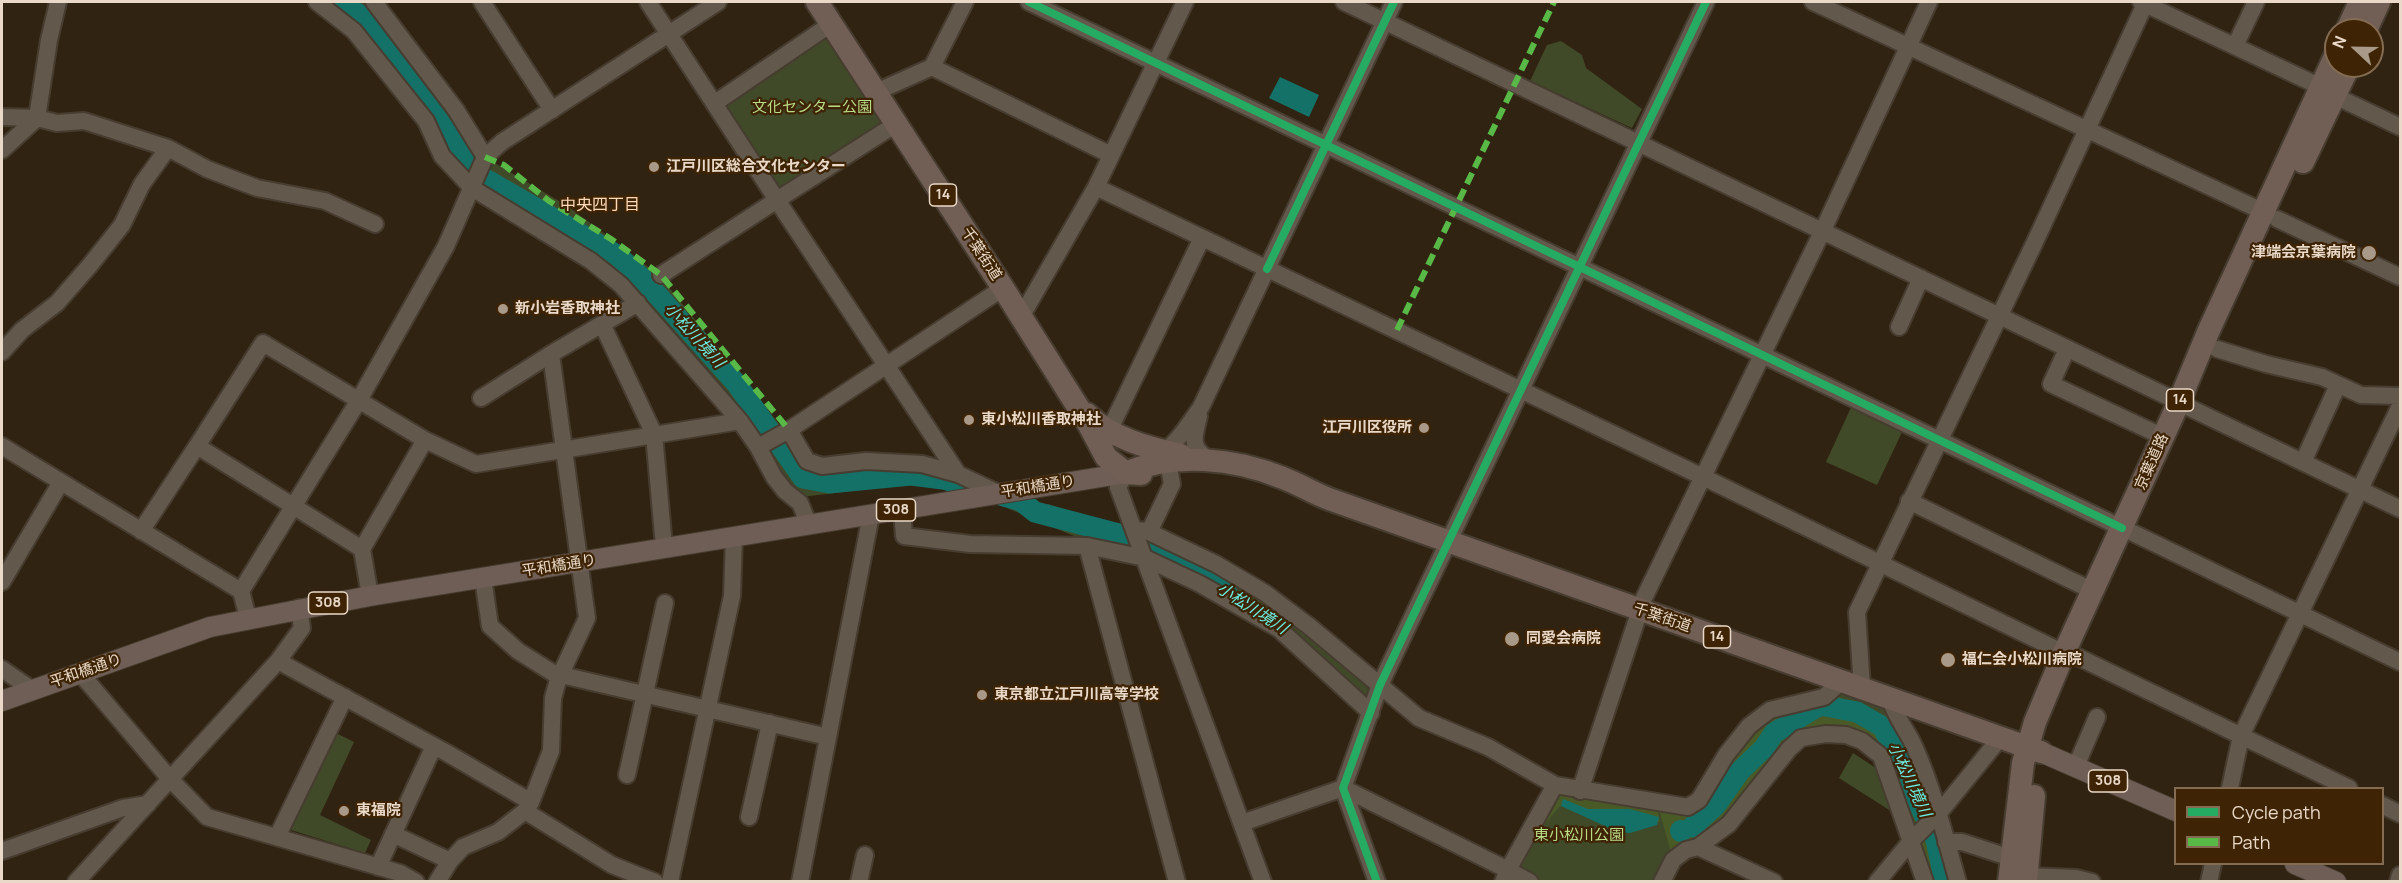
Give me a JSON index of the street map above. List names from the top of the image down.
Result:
{
  "streets": {
    "highway": ["14", "千葉街道", "京葉道路"],
    "main road": ["平和橋通り", "308"]
  },
  "crossings": [
    ["千葉街道", "京葉道路"],
    ["千葉街道", "平和橋通り"],
    ["千葉街道", "308"],
    ["京葉道路", "308"]
  ],
  "districts": ["中央四丁目"],
  "water": ["小松川境川"],
  "parks": ["文化センター公園", "東小松川公園"],
  "places": [
    "江戸川区総合文化センター",
    "津端会京葉病院",
    "新小岩香取神社",
    "東小松川香取神社",
    "江戸川区役所",
    "同愛会病院",
    "福仁会小松川病院",
    "東京都立江戸川高等学校",
    "東福院"
  ],
  "legend": ["Cycle path", "Path"],
  "north": "left"
}
